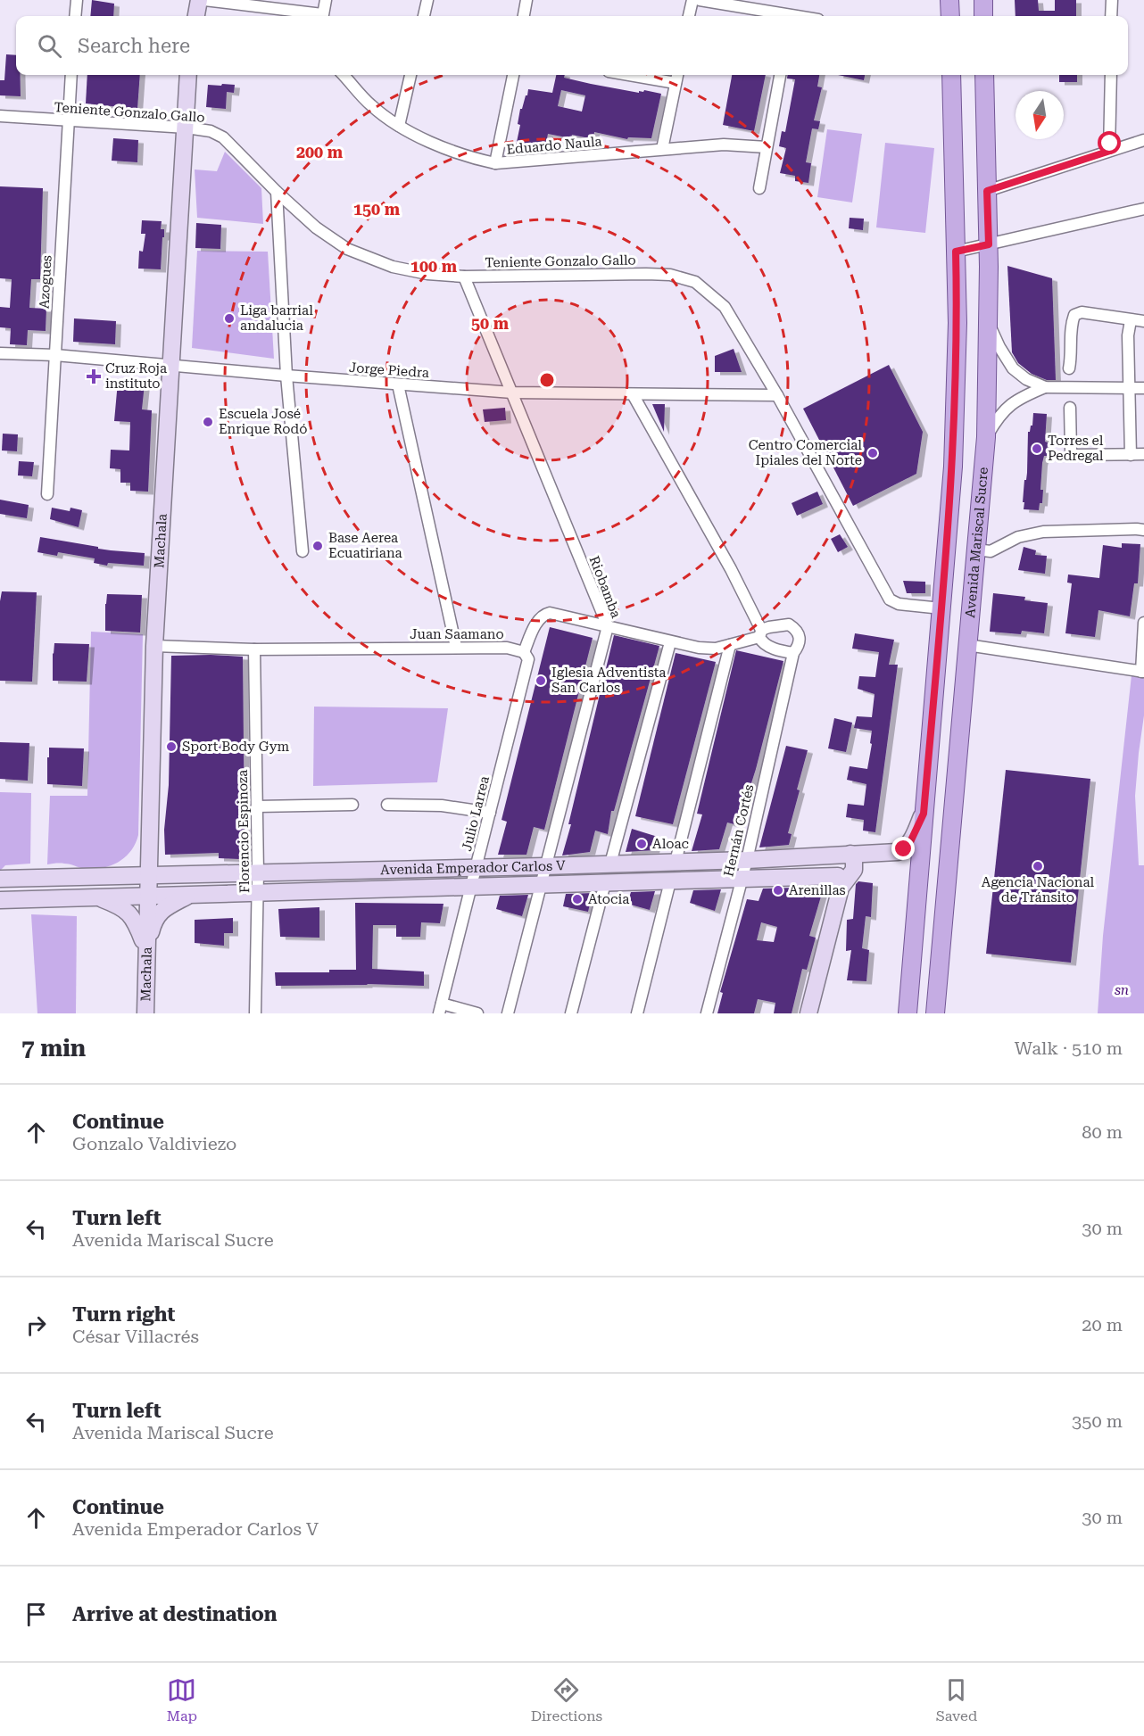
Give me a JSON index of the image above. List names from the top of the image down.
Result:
{
  "streets": {
    "main road": ["Machala", "Avenida Mariscal Sucre", "Avenida Emperador Carlos V"],
    "street": [
      "Teniente Gonzalo Gallo",
      "Eduardo Naula",
      "Azogues",
      "Jorge Piedra",
      "Riobamba",
      "Juan Saamano",
      "Julio Larrea",
      "Hernán Cortés",
      "Florencio Espinoza"
    ]
  },
  "crossings": [
    ["Teniente Gonzalo Gallo", "Azogues"],
    ["Teniente Gonzalo Gallo", "Jorge Piedra"],
    ["Teniente Gonzalo Gallo", "Machala"],
    ["Teniente Gonzalo Gallo", "Riobamba"],
    ["Azogues", "Jorge Piedra"],
    ["Jorge Piedra", "Machala"],
    ["Jorge Piedra", "Riobamba"],
    ["Machala", "Juan Saamano"],
    ["Machala", "Avenida Emperador Carlos V"],
    ["Riobamba", "Avenida Emperador Carlos V"],
    ["Juan Saamano", "Julio Larrea"],
    ["Juan Saamano", "Florencio Espinoza"],
    ["Julio Larrea", "Avenida Emperador Carlos V"],
    ["Hernán Cortés", "Avenida Emperador Carlos V"],
    ["Florencio Espinoza", "Avenida Emperador Carlos V"]
  ],
  "parks": ["sn"],
  "places": {
    "other": [
      "Liga barrial andalucia",
      "Escuela José Enrique Rodó",
      "Torres el Pedregal",
      "Centro Comercial Ipiales del Norte",
      "Base Aerea Ecuatiriana",
      "Iglesia Adventista San Carlos",
      "Sport Body Gym",
      "Aloac",
      "Agencia Nacional de Tránsito",
      "Arenillas",
      "Atocia"
    ],
    "health": ["Cruz Roja instituto"]
  },
  "north": "bottom",
  "page": {
    "search": "Search here",
    "heading": ["7 min", "Walk · 510 m"],
    "list": [
      ["Continue", "Gonzalo Valdiviezo", "80 m"],
      ["Turn left", "Avenida Mariscal Sucre", "30 m"],
      ["Turn right", "César Villacrés", "20 m"],
      ["Turn left", "Avenida Mariscal Sucre", "350 m"],
      ["Continue", "Avenida Emperador Carlos V", "30 m"],
      "Arrive at destination"
    ],
    "nav": ["Map", "Directions", "Saved"]
  },
  "rings": [
    "200 m",
    "150 m",
    "100 m",
    "50 m"
  ]
}
